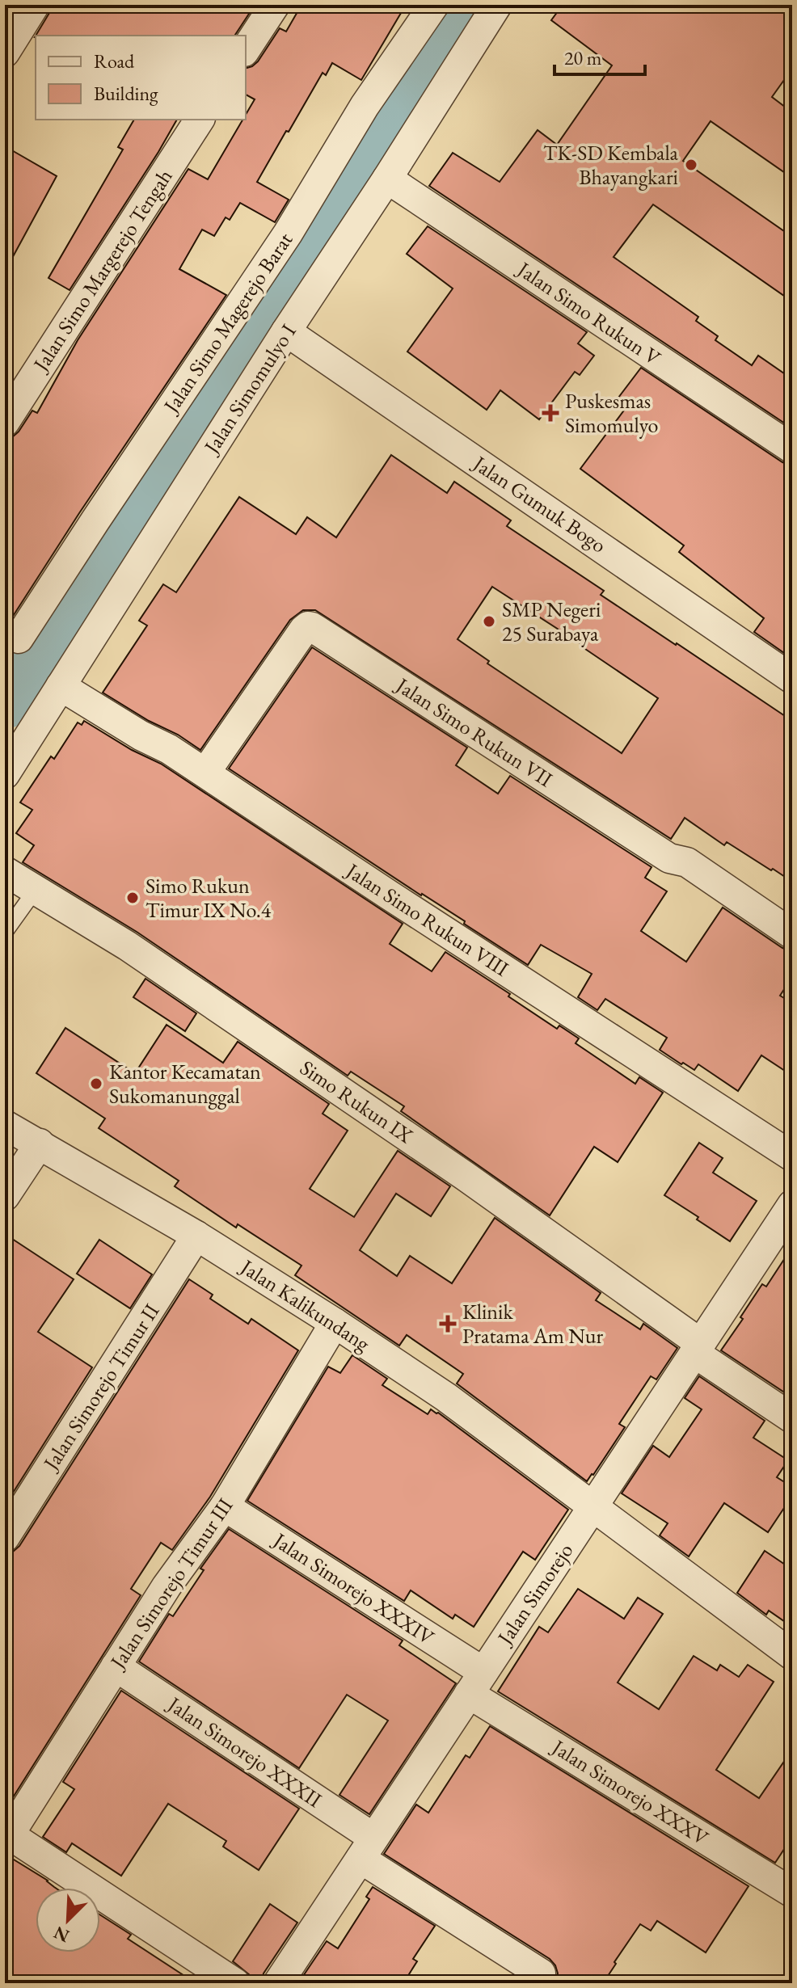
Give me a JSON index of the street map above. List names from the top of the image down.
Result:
{
  "streets": {
    "street": [
      "Jalan Simo Margerejo Tengah",
      "Jalan Simo Rukun V",
      "Jalan Simo Magerejo Barat",
      "Jalan Simomulyo I",
      "Jalan Gumuk Bogo",
      "Jalan Simo Rukun VII",
      "Jalan Simo Rukun VIII",
      "Simo Rukun IX",
      "Jalan Kalikundang",
      "Jalan Simorejo Timur II",
      "Jalan Simorejo Timur III",
      "Jalan Simorejo XXXIV",
      "Jalan Simorejo",
      "Jalan Simorejo XXXII",
      "Jalan Simorejo XXXV"
    ]
  },
  "crossings": [
    ["Jalan Simo Rukun V", "Jalan Simomulyo I"],
    ["Jalan Simomulyo I", "Jalan Gumuk Bogo"],
    ["Jalan Simomulyo I", "Jalan Simo Rukun VIII"],
    ["Jalan Simo Rukun VII", "Jalan Simo Rukun VIII"],
    ["Simo Rukun IX", "Jalan Simorejo"],
    ["Jalan Kalikundang", "Jalan Simorejo Timur II"],
    ["Jalan Kalikundang", "Jalan Simorejo Timur III"],
    ["Jalan Kalikundang", "Jalan Simorejo"],
    ["Jalan Simorejo Timur III", "Jalan Simorejo XXXIV"],
    ["Jalan Simorejo Timur III", "Jalan Simorejo XXXII"],
    ["Jalan Simorejo XXXIV", "Jalan Simorejo"],
    ["Jalan Simorejo XXXIV", "Jalan Simorejo XXXV"],
    ["Jalan Simorejo", "Jalan Simorejo XXXII"],
    ["Jalan Simorejo", "Jalan Simorejo XXXV"]
  ],
  "places": {
    "other": [
      "TK-SD Kembala Bhayangkari",
      "SMP Negeri 25 Surabaya",
      "Simo Rukun Timur IX No.4",
      "Kantor Kecamatan Sukomanunggal"
    ],
    "health": ["Puskesmas Simomulyo", "Klinik Pratama Am Nur"]
  },
  "legend": ["Road", "Building"],
  "scale_bar": "20 m",
  "north": "bottom left"
}
